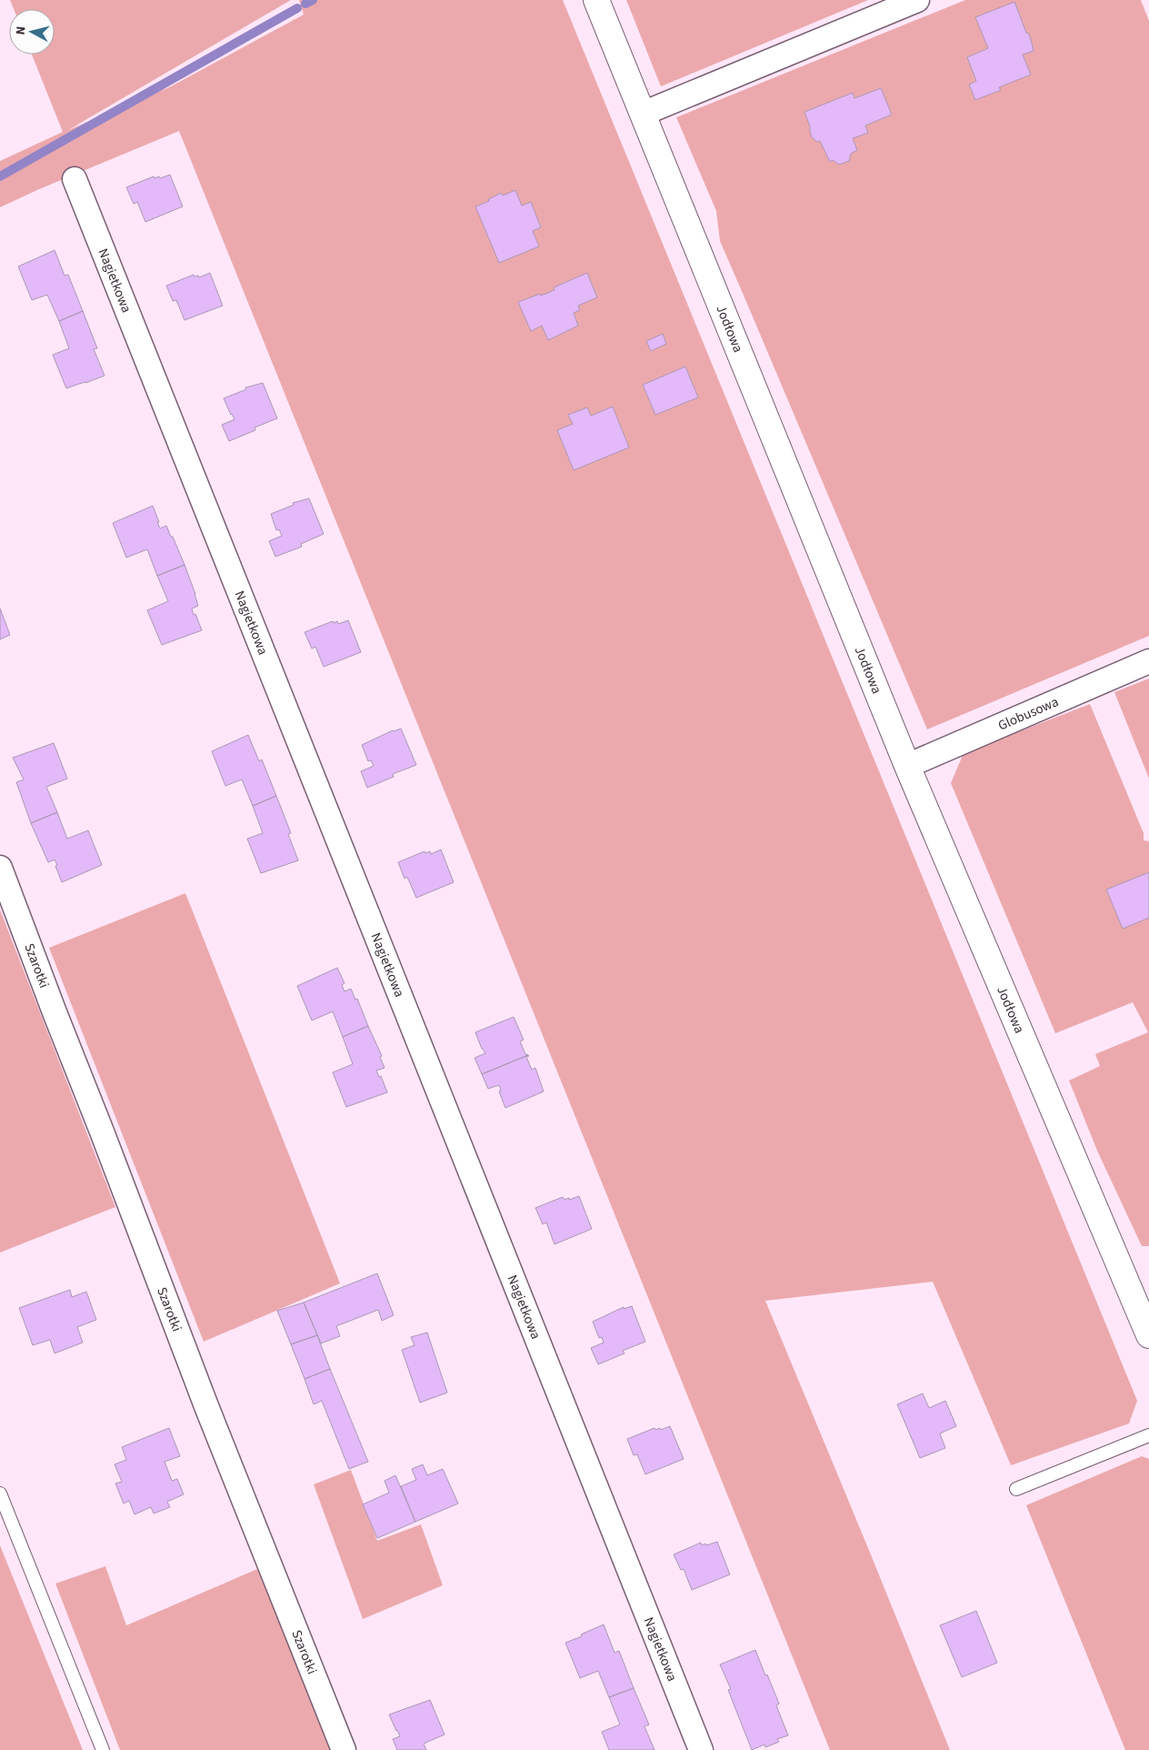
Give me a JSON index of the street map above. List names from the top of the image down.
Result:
{
  "streets": {
    "street": [
      "Nagietkowa",
      "Jodłowa",
      "Globusowa",
      "Szarotki"
    ]
  },
  "crossings": [
    ["Jodłowa", "Globusowa"]
  ],
  "north": "left"
}
